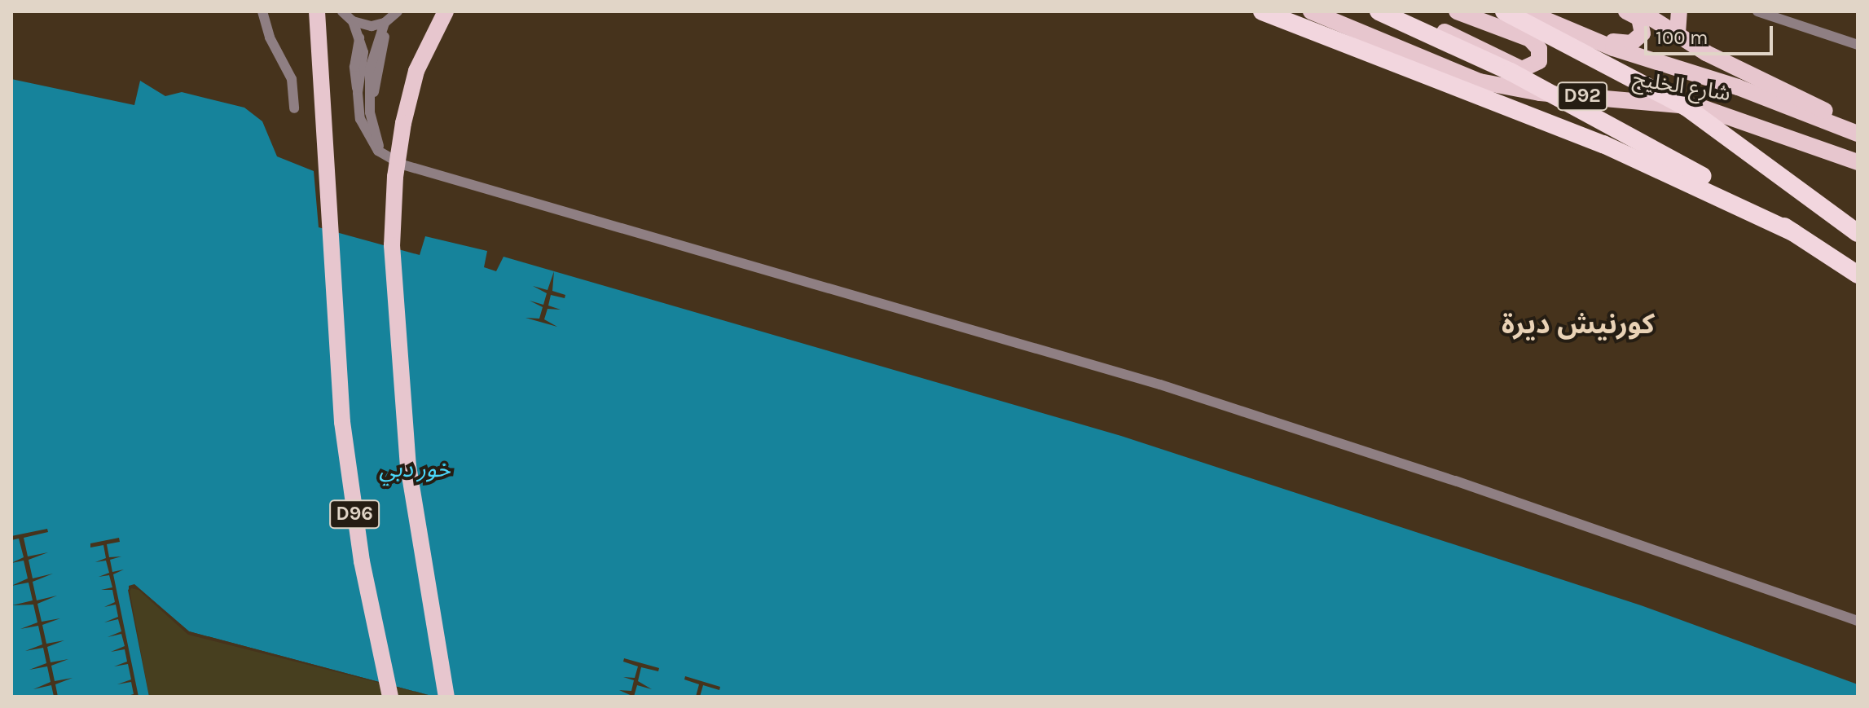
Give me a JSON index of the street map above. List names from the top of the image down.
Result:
{
  "streets": {
    "main road": ["شارع الخليج", "D92", "D96"]
  },
  "districts": ["كورنيش ديرة"],
  "water": ["خور دبي"],
  "scale_bar": "100 m"
}
